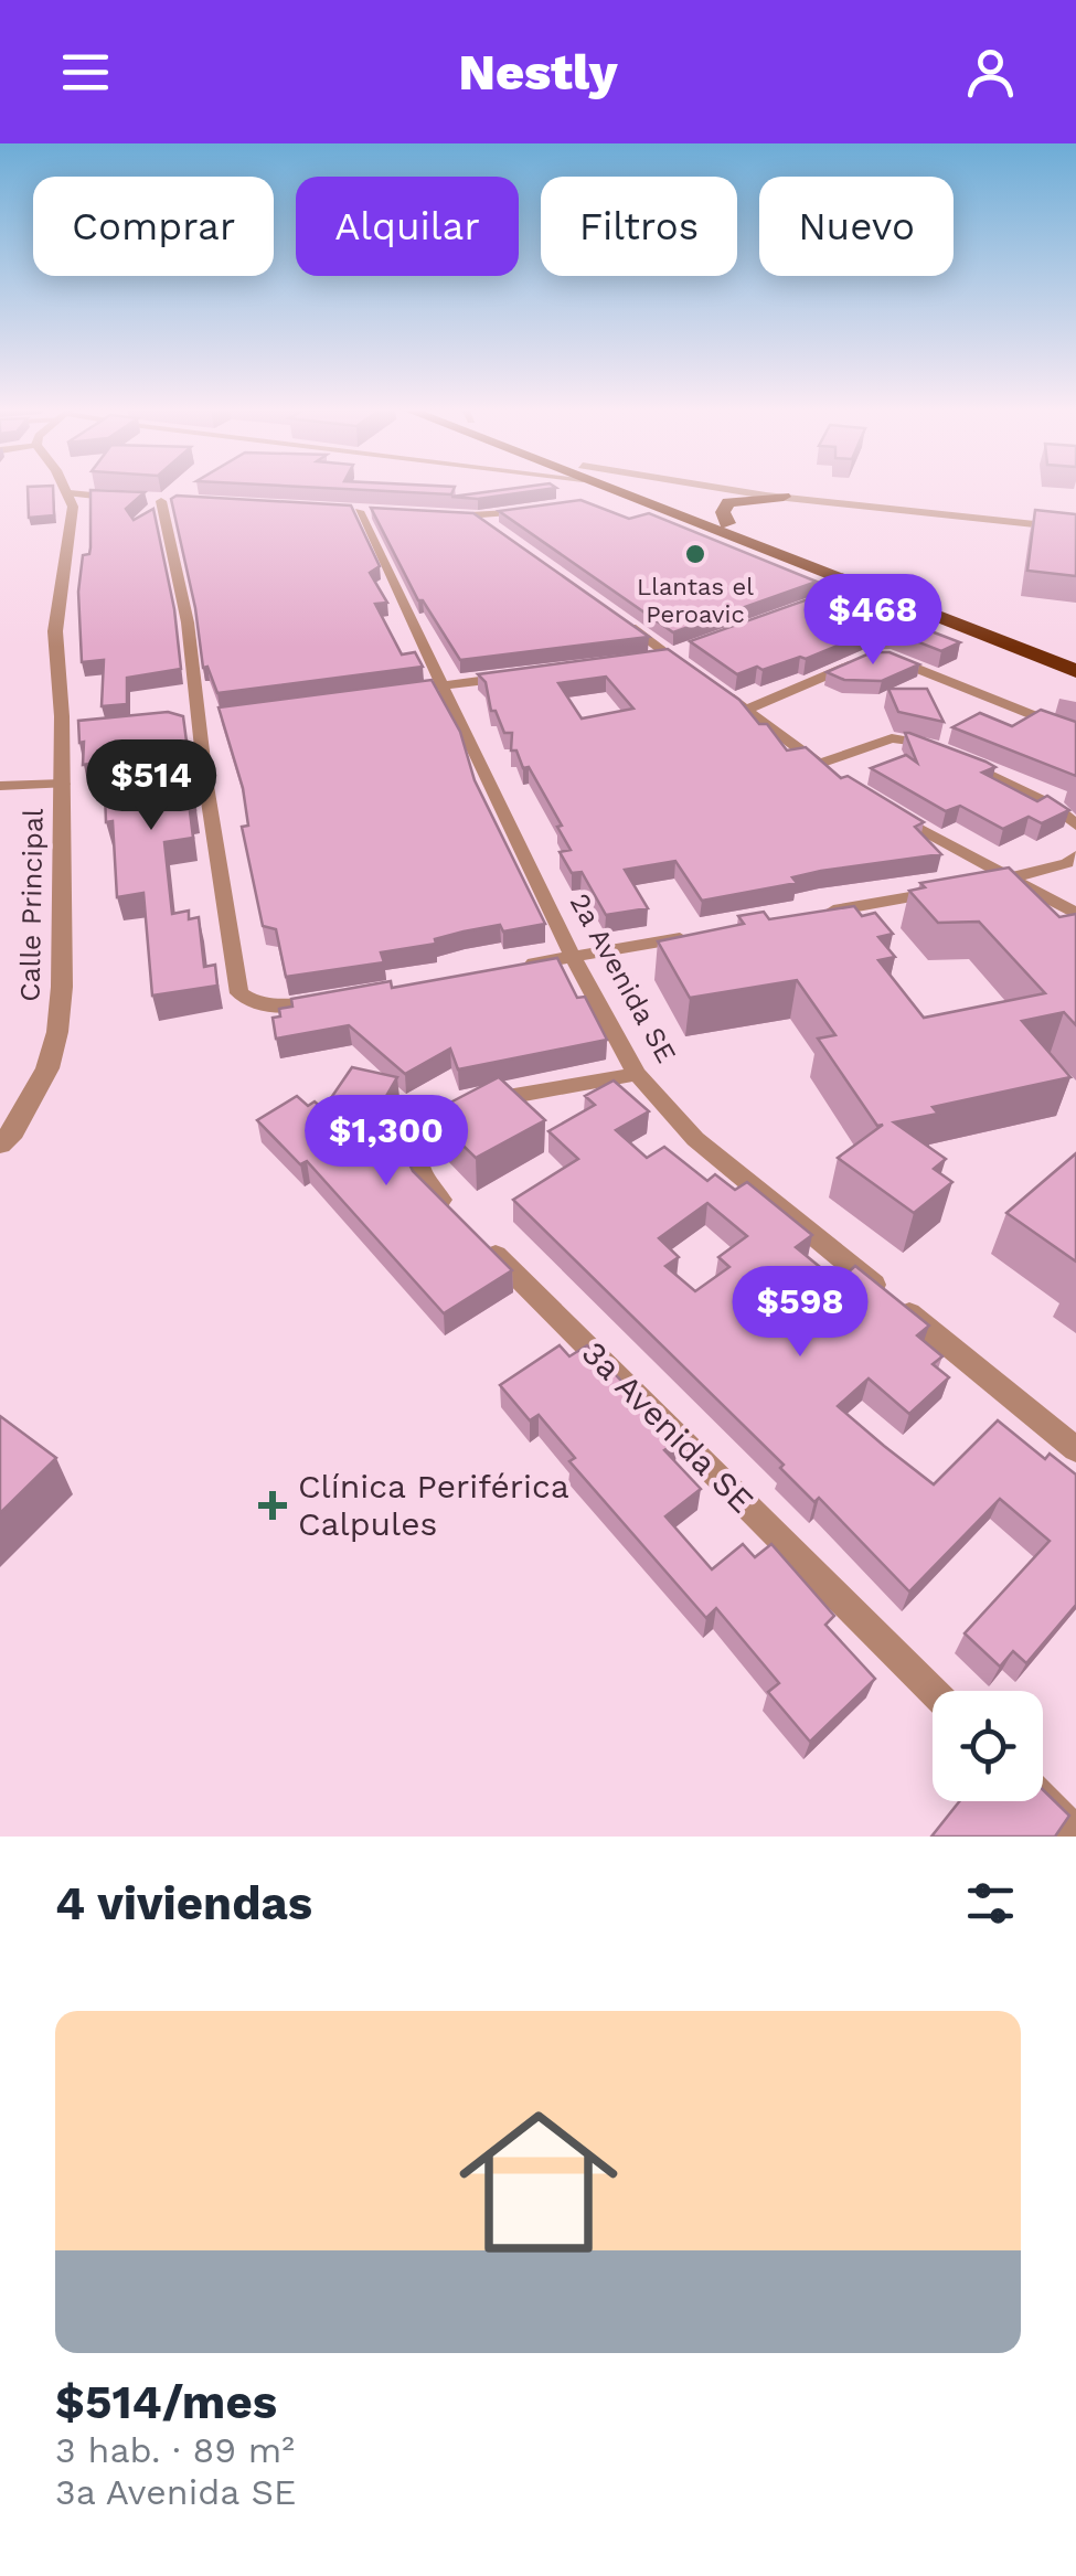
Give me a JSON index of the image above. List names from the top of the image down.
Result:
{
  "streets": {
    "street": ["Calle Principal", "2a Avenida SE", "3a Avenida SE"]
  },
  "crossings": [
    ["2a Avenida SE", "3a Avenida SE"]
  ],
  "places": {
    "other": ["Llantas el Peroavic"],
    "health": ["Clínica Periférica Calpules"]
  },
  "page": {
    "header": "Nestly",
    "chip": [
      "Comprar",
      "Alquilar",
      "Filtros",
      "Nuevo"
    ],
    "price": [
      "$468",
      "$514",
      "$1,300",
      "$598"
    ],
    "heading": "4 viviendas",
    "list": [
      {
        "name": "$514/mes",
        "note": "3 hab. · 89 m² · 3a Avenida SE"
      }
    ]
  }
}
